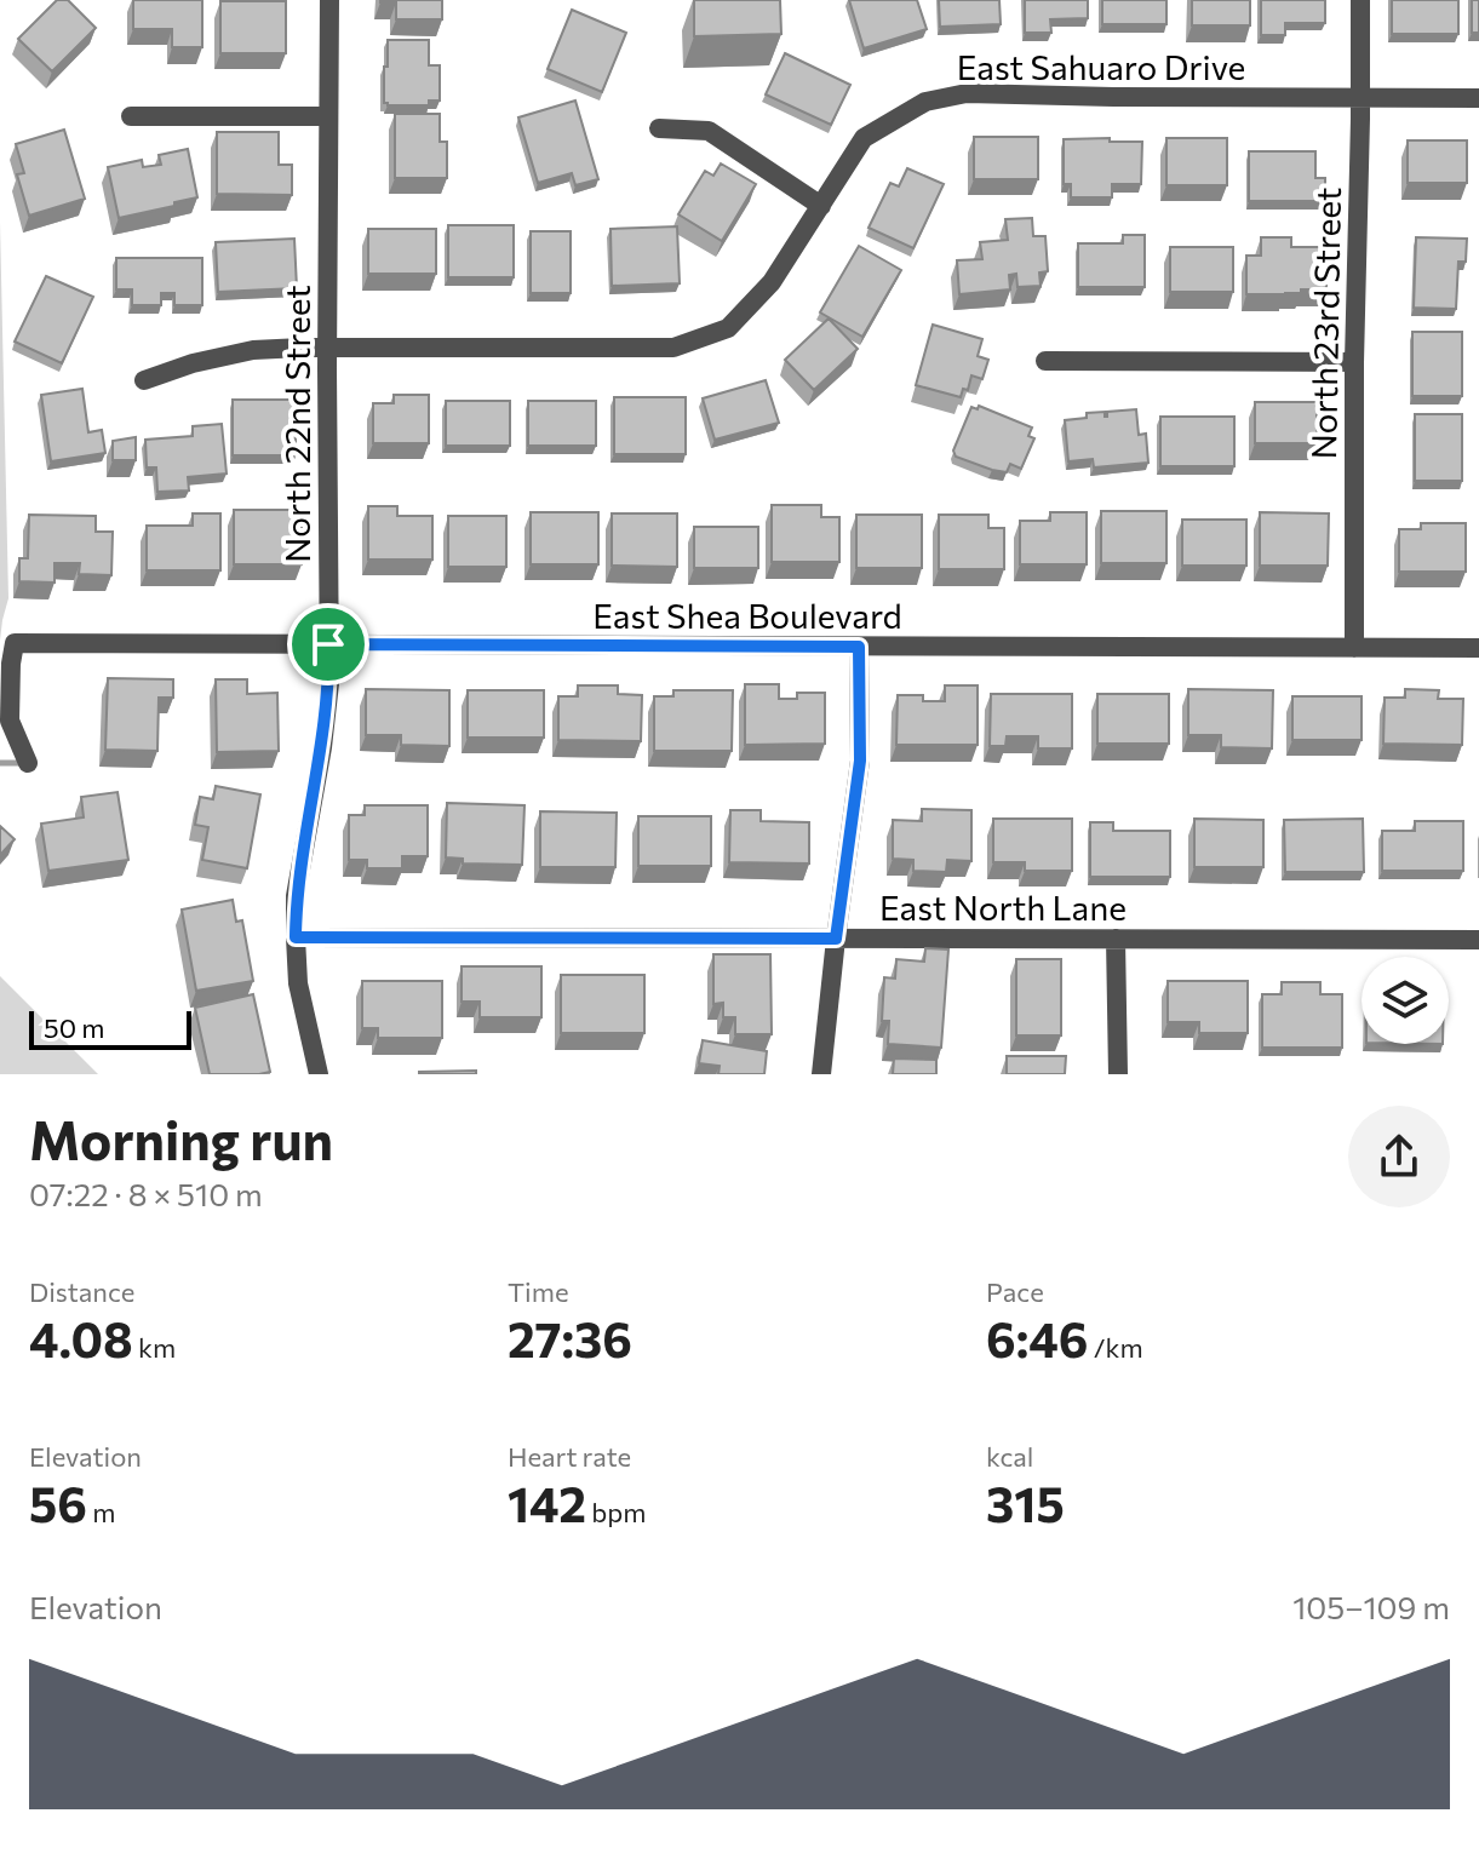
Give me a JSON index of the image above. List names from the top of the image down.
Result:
{
  "streets": {
    "street": [
      "East Sahuaro Drive",
      "North 23rd Street",
      "North 22nd Street",
      "East Shea Boulevard",
      "East North Lane"
    ]
  },
  "crossings": [
    ["East Sahuaro Drive", "North 23rd Street"],
    ["East Sahuaro Drive", "North 22nd Street"],
    ["North 23rd Street", "East Shea Boulevard"],
    ["North 22nd Street", "East Shea Boulevard"],
    ["North 22nd Street", "East North Lane"]
  ],
  "scale_bar": "50 m",
  "page": {
    "scale": "50 m",
    "heading": ["Morning run", "07:22 · 8 × 510 m"],
    "stats": [
      ["Distance", "4.08 km"],
      ["Time", "27:36"],
      ["Pace", "6:46 /km"],
      ["Elevation", "56 m"],
      ["Heart rate", "142 bpm"],
      ["kcal", "315"]
    ],
    "chart": ["Elevation", "105–109 m"]
  }
}
